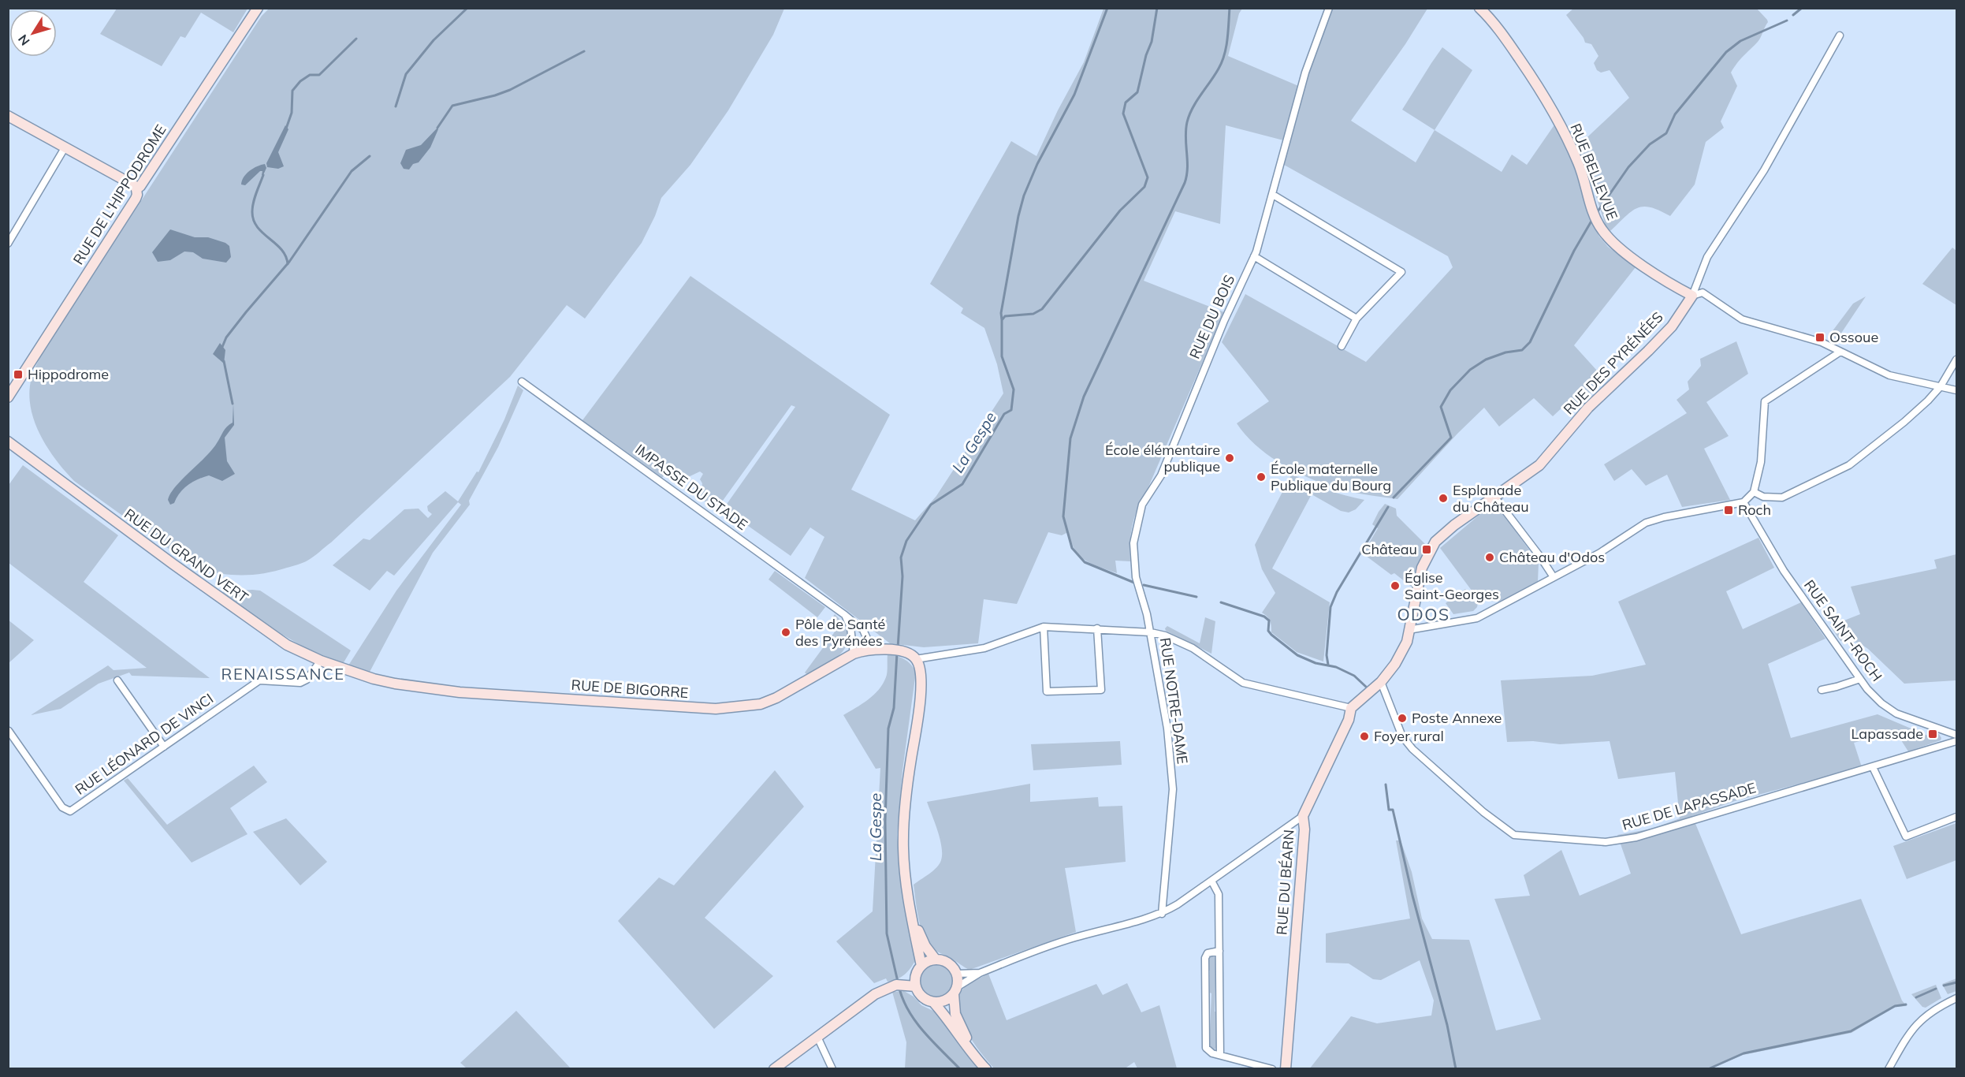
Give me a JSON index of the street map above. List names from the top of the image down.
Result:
{
  "streets": {
    "main road": [
      "RUE BELLEVUE",
      "RUE DE L'HIPPODROME",
      "RUE DES PYRÉNÉES",
      "RUE DU GRAND VERT",
      "RUE DE BIGORRE",
      "RUE DU BÉARN"
    ],
    "street": [
      "RUE DU BOIS",
      "IMPASSE DU STADE",
      "RUE SAINT-ROCH",
      "RUE NOTRE-DAME",
      "RUE LÉONARD DE VINCI",
      "RUE DE LAPASSADE"
    ]
  },
  "crossings": [
    ["RUE BELLEVUE", "RUE DES PYRÉNÉES"],
    ["RUE DU BOIS", "RUE NOTRE-DAME"],
    ["RUE DES PYRÉNÉES", "RUE DE LAPASSADE"],
    ["RUE DES PYRÉNÉES", "RUE DU BÉARN"],
    ["IMPASSE DU STADE", "RUE DE BIGORRE"],
    ["RUE DU GRAND VERT", "RUE DE BIGORRE"],
    ["RUE DU GRAND VERT", "RUE LÉONARD DE VINCI"]
  ],
  "districts": ["ODOS", "RENAISSANCE"],
  "water": ["La Gespe"],
  "places": {
    "transit": [
      "Ossoue",
      "Hippodrome",
      "Roch",
      "Château",
      "Lapassade"
    ],
    "other": [
      "École élémentaire publique",
      "École maternelle Publique du Bourg",
      "Esplanade du Château",
      "Château d'Odos",
      "Église Saint-Georges",
      "Pôle de Santé des Pyrénées",
      "Poste Annexe",
      "Foyer rural"
    ]
  },
  "north": "bottom left"
}
